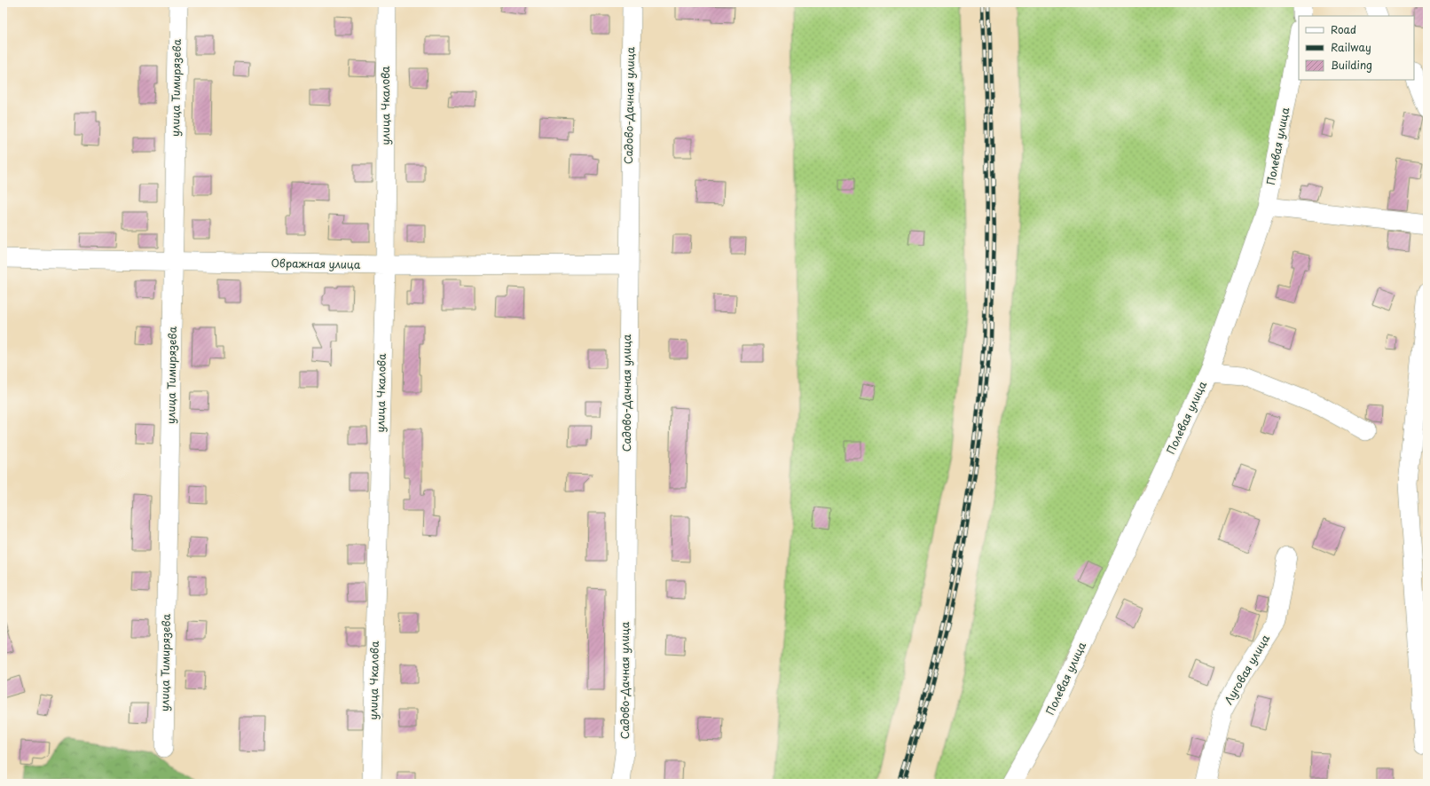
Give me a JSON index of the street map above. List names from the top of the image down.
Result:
{
  "streets": {
    "street": [
      "улица Тимирязева",
      "улица Чкалова",
      "Садово-Дачная улица",
      "Полевая улица",
      "Овражная улица",
      "Луговая улица"
    ]
  },
  "crossings": [
    ["улица Тимирязева", "Овражная улица"],
    ["улица Чкалова", "Овражная улица"],
    ["Садово-Дачная улица", "Овражная улица"]
  ],
  "legend": ["Road", "Railway", "Building"]
}
